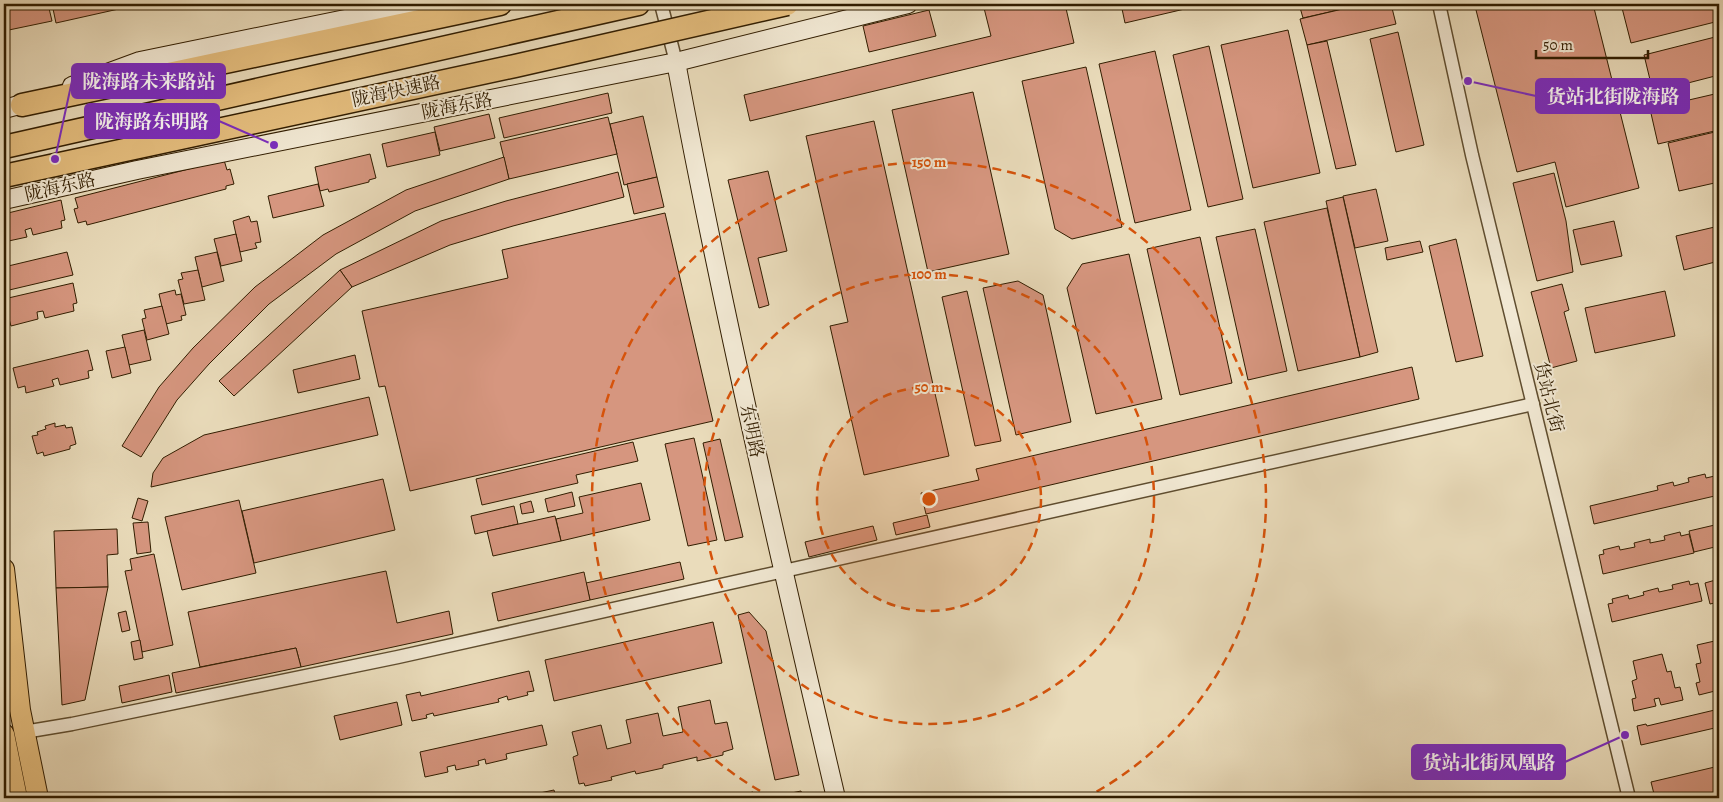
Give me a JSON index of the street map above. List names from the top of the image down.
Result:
{
  "streets": {
    "highway": ["陇海快速路"],
    "street": ["陇海东路", "货站北街", "东明路"]
  },
  "crossings": [
    ["陇海东路", "东明路"]
  ],
  "places": [
    "货站北街陇海路",
    "陇海路东明路",
    "陇海路未来路站",
    "货站北街凤凰路"
  ],
  "scale_bar": "50 m",
  "rings": ["150 m", "100 m", "50 m"]
}
